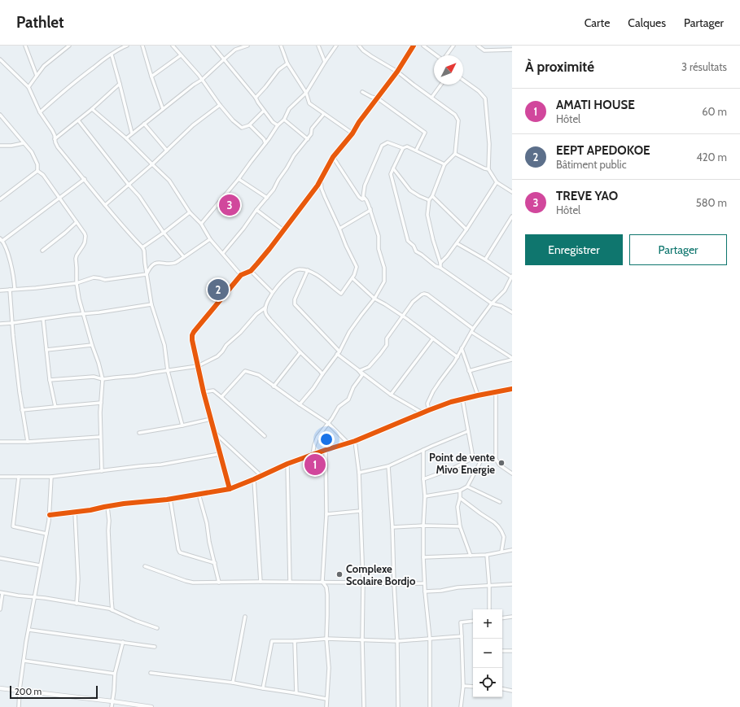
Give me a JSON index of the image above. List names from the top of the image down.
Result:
{
  "places": ["Point de vente Mivo Energie", "Complexe Scolaire Bordjo"],
  "scale_bar": "200 m",
  "north": "top right",
  "page": {
    "header": "Pathlet",
    "nav": ["Carte", "Calques", "Partager"],
    "heading": ["À proximité", "3 résultats"],
    "list": [
      {
        "mark": "1",
        "name": "AMATI HOUSE",
        "note": "Hôtel",
        "value": "60 m"
      },
      {
        "mark": "2",
        "name": "EEPT APEDOKOE",
        "note": "Bâtiment public",
        "value": "420 m"
      },
      {
        "mark": "3",
        "name": "TREVE YAO",
        "note": "Hôtel",
        "value": "580 m"
      }
    ],
    "pins": ["3", "2", "1"],
    "buttons": ["Enregistrer", "Partager"],
    "map_buttons": ["+", "−"],
    "scale": "200 m"
  }
}
